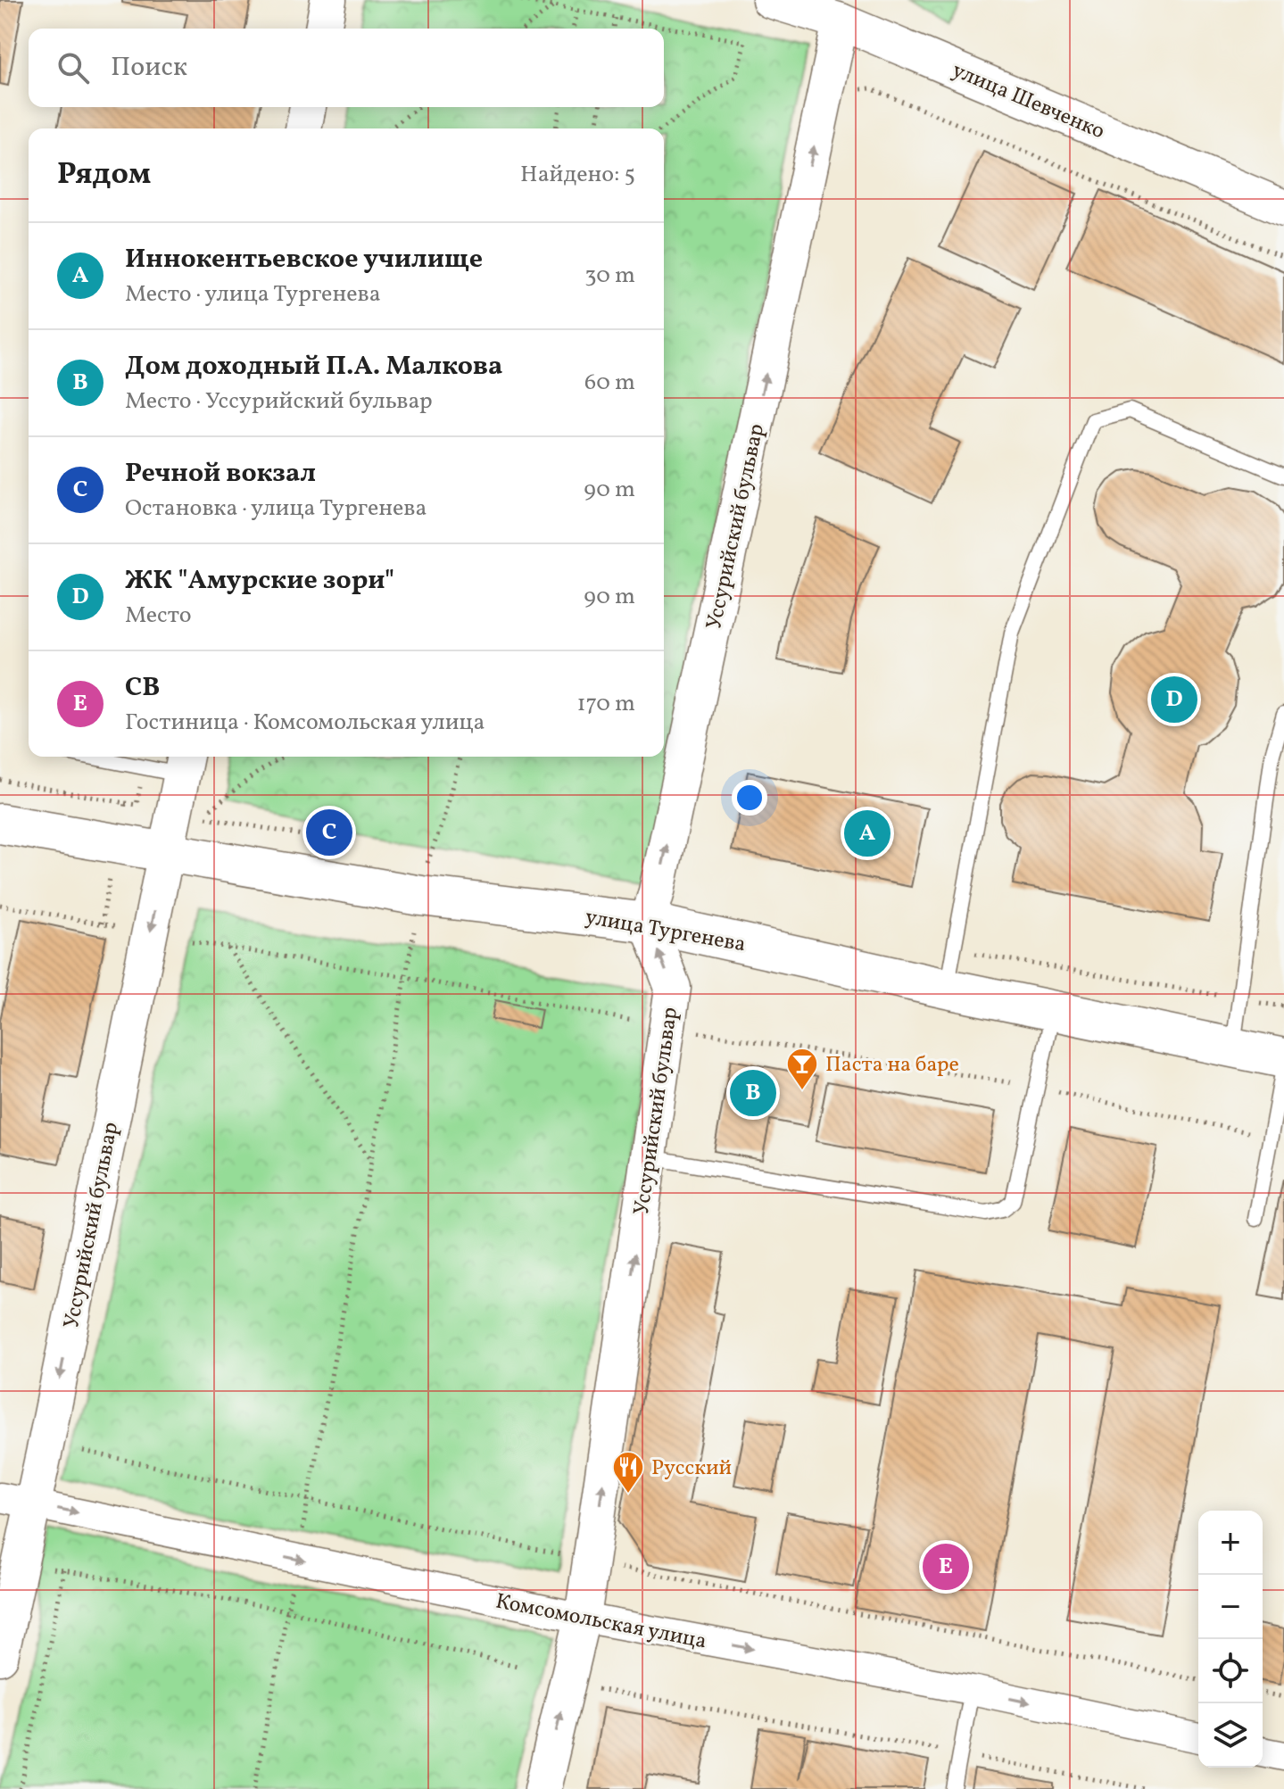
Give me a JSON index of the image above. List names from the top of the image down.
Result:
{
  "streets": {
    "main road": ["улица Тургенева"],
    "street": ["улица Шевченко", "Уссурийский бульвар", "Комсомольская улица"]
  },
  "crossings": [
    ["улица Шевченко", "Уссурийский бульвар"],
    ["Уссурийский бульвар", "улица Тургенева"],
    ["Уссурийский бульвар", "Комсомольская улица"]
  ],
  "one_way": ["Комсомольская улица"],
  "places": {
    "bar": ["Паста на баре"],
    "restaurant": ["Русский"]
  },
  "page": {
    "search": "Поиск",
    "heading": ["Рядом", "Найдено: 5"],
    "list": [
      {
        "mark": "A",
        "name": "Иннокентьевское училище",
        "note": "Место · улица Тургенева",
        "value": "30 m"
      },
      {
        "mark": "B",
        "name": "Дом доходный П.А. Малкова",
        "note": "Место · Уссурийский бульвар",
        "value": "60 m"
      },
      {
        "mark": "C",
        "name": "Речной вокзал",
        "note": "Остановка · улица Тургенева",
        "value": "90 m"
      },
      {
        "mark": "D",
        "name": "ЖК \"Амурские зори\"",
        "note": "Место",
        "value": "90 m"
      },
      {
        "mark": "E",
        "name": "СВ",
        "note": "Гостиница · Комсомольская улица",
        "value": "170 m"
      }
    ],
    "pins": [
      "D",
      "C",
      "A",
      "B",
      "E"
    ],
    "map_buttons": ["+", "−"]
  }
}
